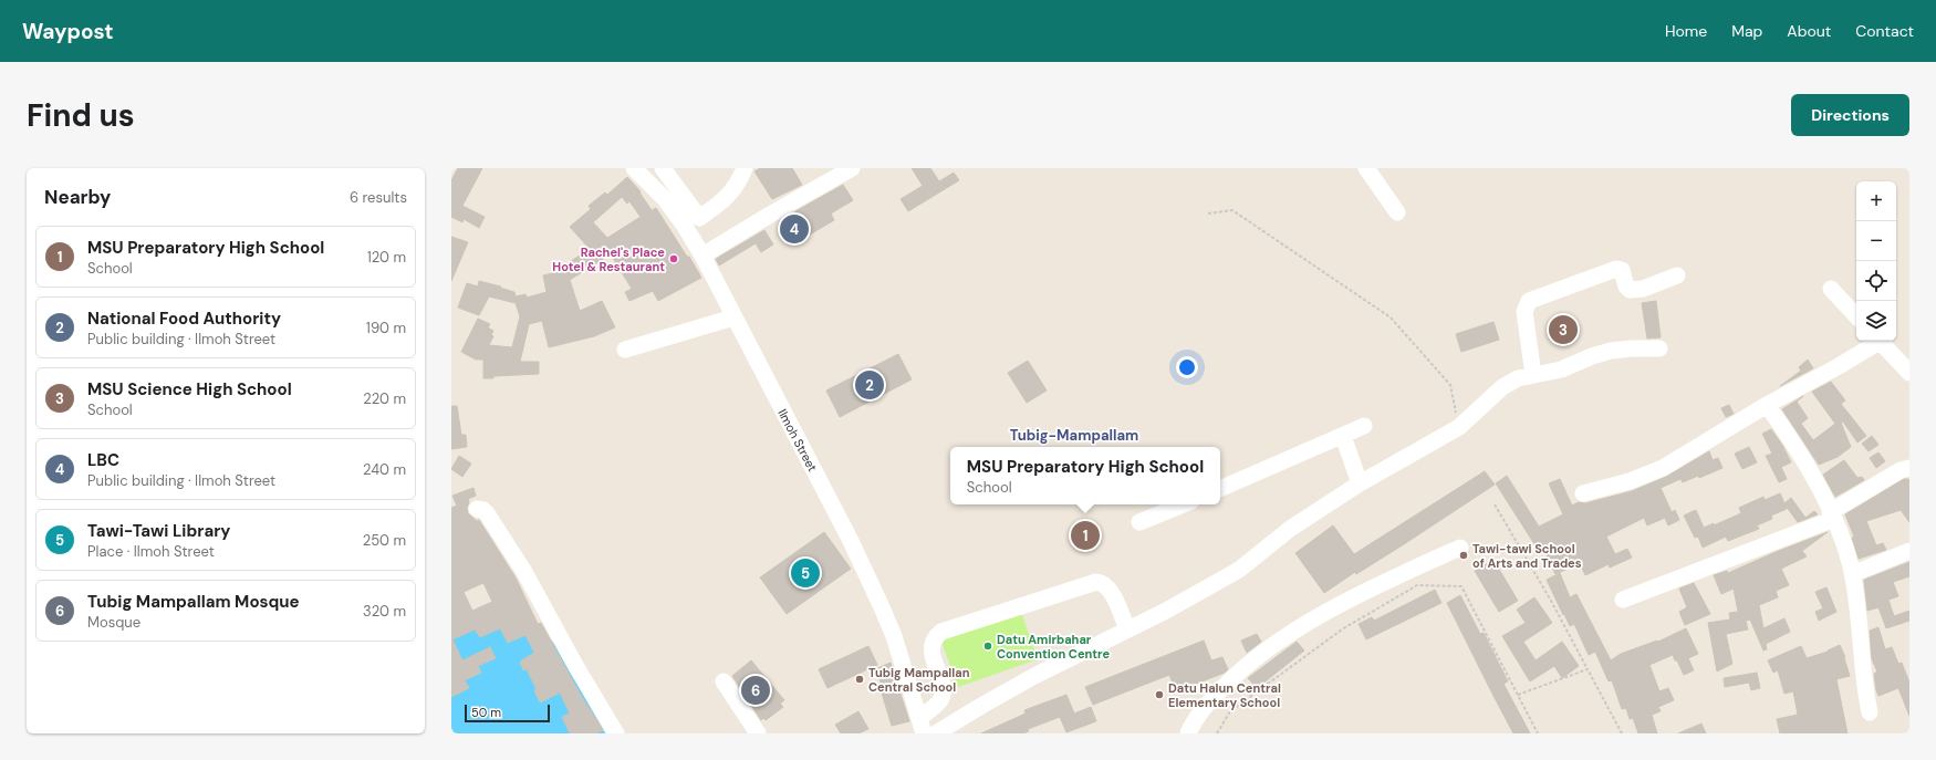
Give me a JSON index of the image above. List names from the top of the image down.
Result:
{
  "streets": {
    "street": ["Ilmoh Street"]
  },
  "districts": ["Tubig-Mampallam"],
  "places": [
    "Rachel's Place Hotel & Restaurant",
    "Tawi-tawi School of Arts and Trades",
    "Datu Amirbahar Convention Centre",
    "Tubig Mampallan Central School",
    "Datu Halun Central Elementary School"
  ],
  "scale_bar": "50 m",
  "page": {
    "header": "Waypost",
    "nav": [
      "Home",
      "Map",
      "About",
      "Contact"
    ],
    "buttons": "Directions",
    "title": "Find us",
    "heading": ["Nearby", "6 results"],
    "map_buttons": ["+", "−"],
    "pins": [
      "4",
      "3",
      "2",
      "1",
      "5",
      "6"
    ],
    "list": [
      {
        "mark": "1",
        "name": "MSU Preparatory High School",
        "note": "School",
        "value": "120 m"
      },
      {
        "mark": "2",
        "name": "National Food Authority",
        "note": "Public building · Ilmoh Street",
        "value": "190 m"
      },
      {
        "mark": "3",
        "name": "MSU Science High School",
        "note": "School",
        "value": "220 m"
      },
      {
        "mark": "4",
        "name": "LBC",
        "note": "Public building · Ilmoh Street",
        "value": "240 m"
      },
      {
        "mark": "5",
        "name": "Tawi-Tawi Library",
        "note": "Place · Ilmoh Street",
        "value": "250 m"
      },
      {
        "mark": "6",
        "name": "Tubig Mampallam Mosque",
        "note": "Mosque",
        "value": "320 m"
      }
    ],
    "popup": ["MSU Preparatory High School", "School"],
    "scale": "50 m"
  }
}
